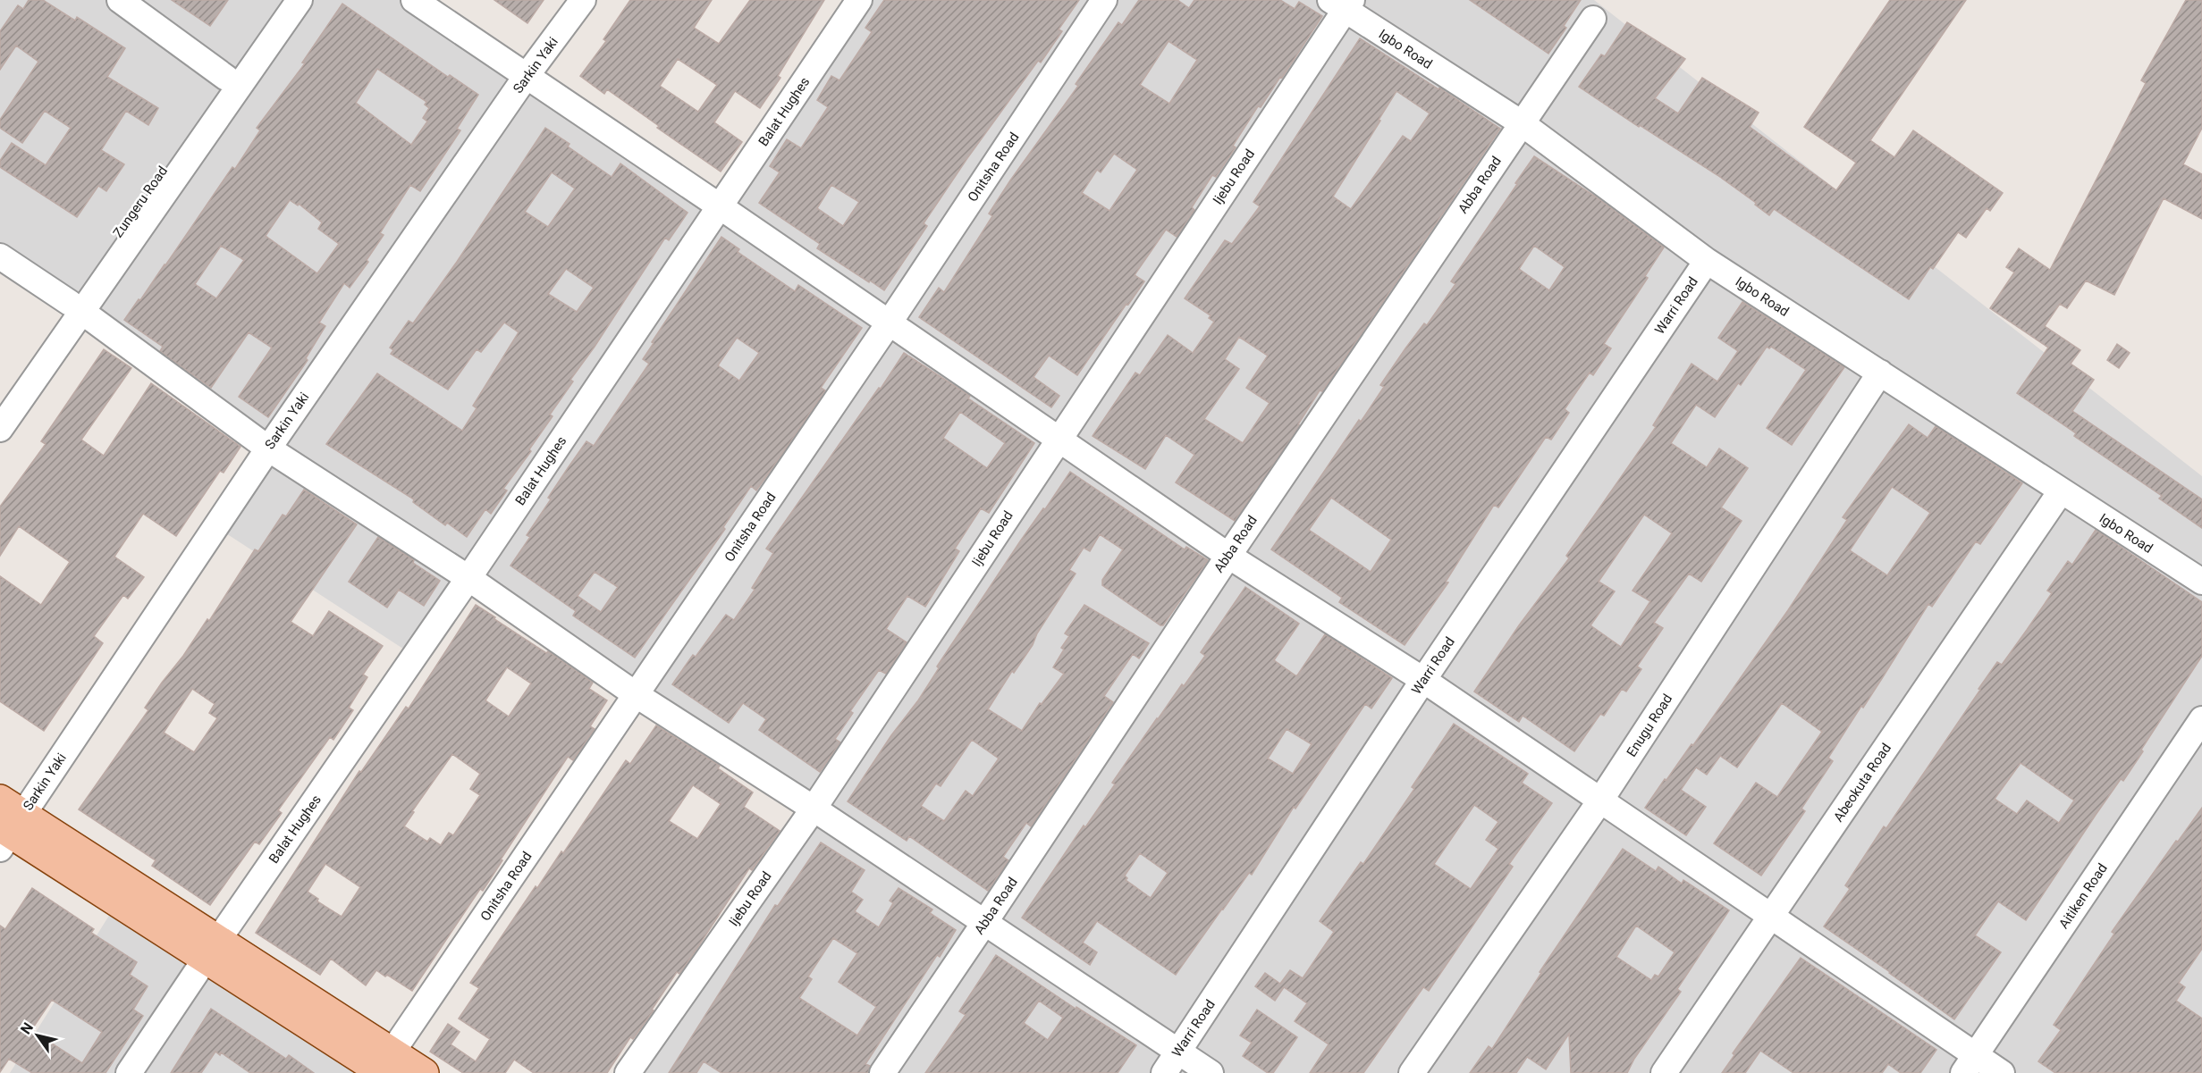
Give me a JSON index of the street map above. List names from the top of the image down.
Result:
{
  "streets": {
    "street": [
      "Igbo Road",
      "Sarkin Yaki",
      "Balat Hughes",
      "Onitsha Road",
      "Ijebu Road",
      "Abba Road",
      "Zungeru Road",
      "Warri Road",
      "Enugu Road",
      "Abeokuta Road",
      "Aitiken Road"
    ]
  },
  "crossings": [
    ["Igbo Road", "Ijebu Road"],
    ["Igbo Road", "Abba Road"],
    ["Igbo Road", "Warri Road"],
    ["Igbo Road", "Enugu Road"],
    ["Igbo Road", "Abeokuta Road"]
  ],
  "north": "top left"
}
